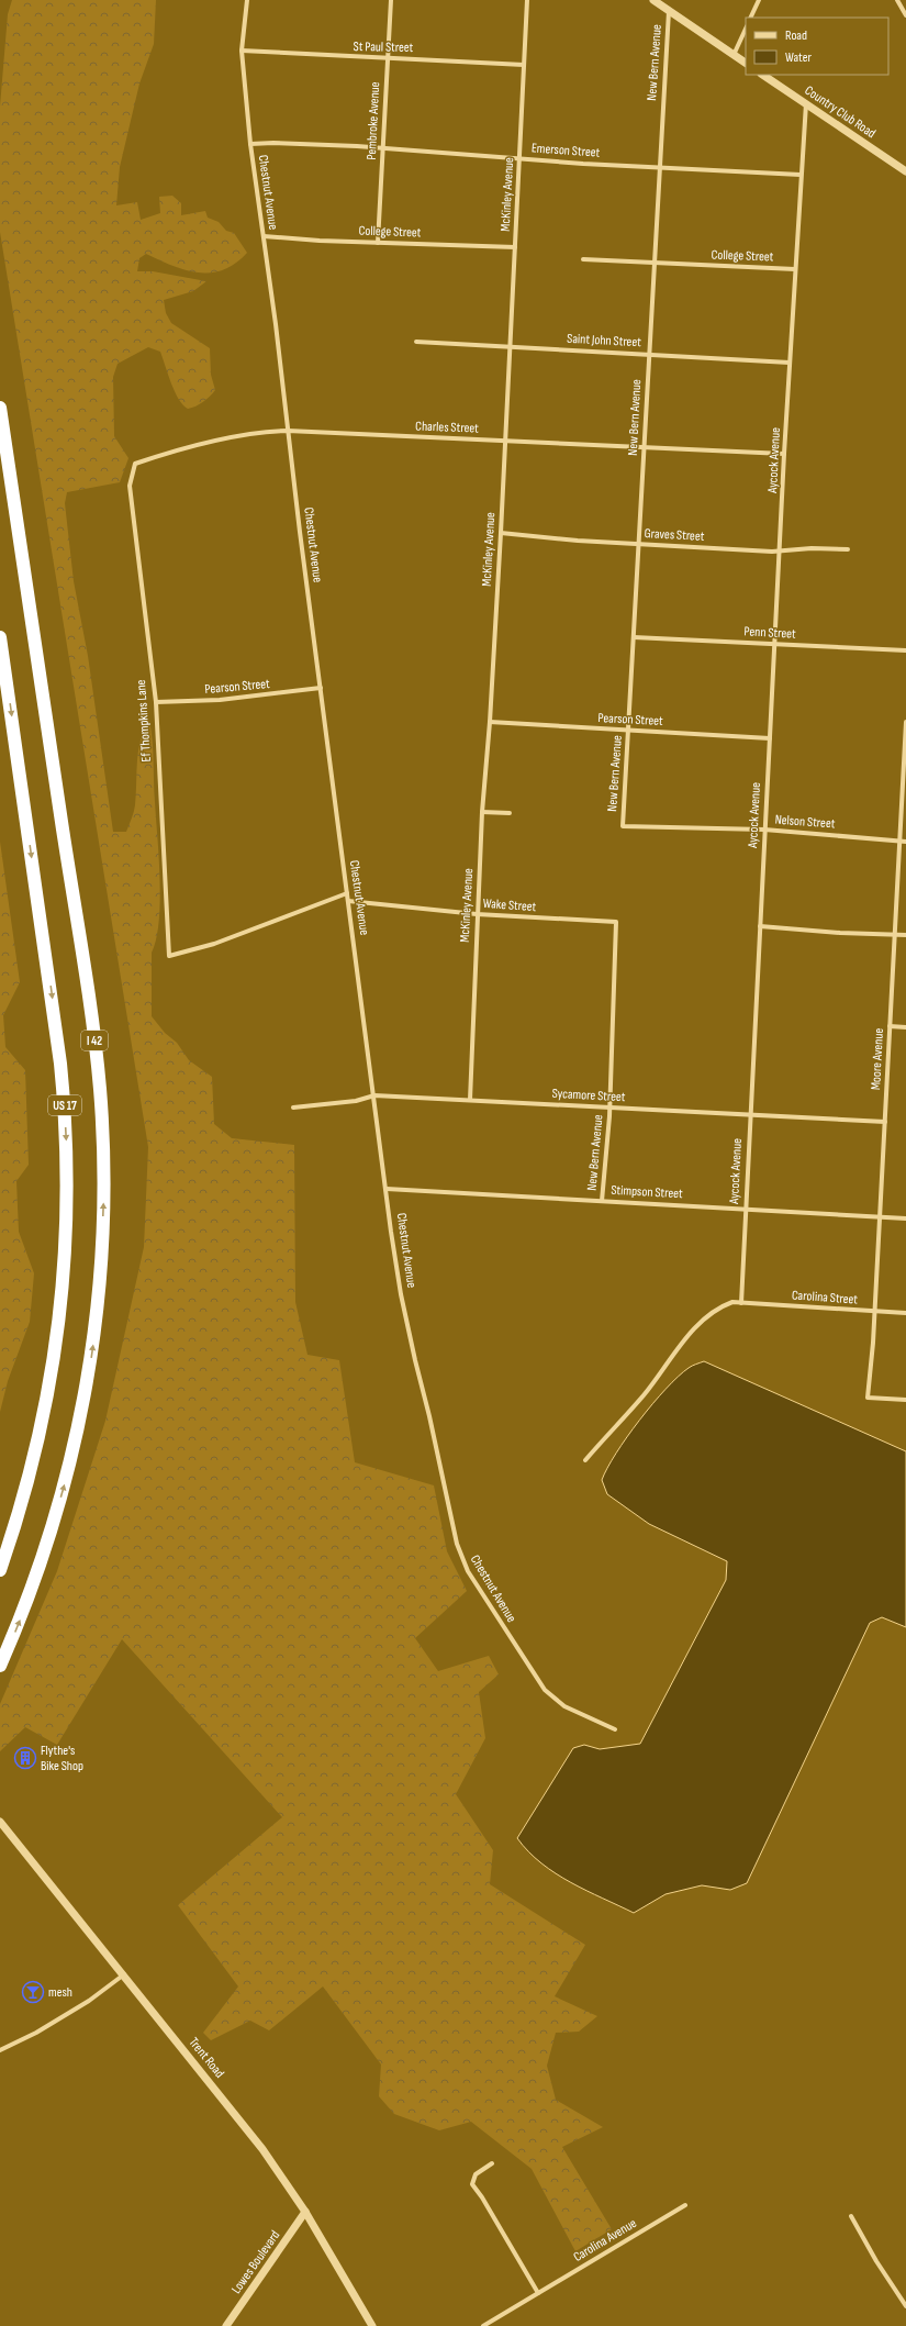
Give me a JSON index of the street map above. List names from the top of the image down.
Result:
{
  "streets": {
    "highway": ["I 42", "US 17"],
    "street": [
      "St Paul Street",
      "New Bern Avenue",
      "Country Club Road",
      "Pembroke Avenue",
      "Emerson Street",
      "Chestnut Avenue",
      "McKinley Avenue",
      "College Street",
      "Saint John Street",
      "Charles Street",
      "Aycock Avenue",
      "Graves Street",
      "Penn Street",
      "Pearson Street",
      "Ef Thompkins Lane",
      "Nelson Street",
      "Wake Street",
      "Moore Avenue",
      "Sycamore Street",
      "Stimpson Street",
      "Carolina Street",
      "Trent Road",
      "Carolina Avenue",
      "Lowes Boulevard"
    ]
  },
  "crossings": [
    ["St Paul Street", "Pembroke Avenue"],
    ["St Paul Street", "Chestnut Avenue"],
    ["St Paul Street", "McKinley Avenue"],
    ["New Bern Avenue", "Emerson Street"],
    ["New Bern Avenue", "College Street"],
    ["New Bern Avenue", "Saint John Street"],
    ["New Bern Avenue", "Charles Street"],
    ["New Bern Avenue", "Graves Street"],
    ["New Bern Avenue", "Penn Street"],
    ["New Bern Avenue", "Pearson Street"],
    ["New Bern Avenue", "Nelson Street"],
    ["New Bern Avenue", "Wake Street"],
    ["New Bern Avenue", "Sycamore Street"],
    ["New Bern Avenue", "Stimpson Street"],
    ["Country Club Road", "Aycock Avenue"],
    ["Pembroke Avenue", "Emerson Street"],
    ["Pembroke Avenue", "College Street"],
    ["Emerson Street", "Chestnut Avenue"],
    ["Emerson Street", "McKinley Avenue"],
    ["Emerson Street", "Aycock Avenue"],
    ["Chestnut Avenue", "College Street"],
    ["Chestnut Avenue", "Charles Street"],
    ["Chestnut Avenue", "Pearson Street"],
    ["Chestnut Avenue", "Ef Thompkins Lane"],
    ["Chestnut Avenue", "Wake Street"],
    ["Chestnut Avenue", "Sycamore Street"],
    ["Chestnut Avenue", "Stimpson Street"],
    ["McKinley Avenue", "College Street"],
    ["McKinley Avenue", "Saint John Street"],
    ["McKinley Avenue", "Charles Street"],
    ["McKinley Avenue", "Graves Street"],
    ["McKinley Avenue", "Pearson Street"],
    ["McKinley Avenue", "Wake Street"],
    ["McKinley Avenue", "Sycamore Street"],
    ["College Street", "Aycock Avenue"],
    ["Saint John Street", "Aycock Avenue"],
    ["Charles Street", "Aycock Avenue"],
    ["Charles Street", "Ef Thompkins Lane"],
    ["Aycock Avenue", "Graves Street"],
    ["Aycock Avenue", "Penn Street"],
    ["Aycock Avenue", "Pearson Street"],
    ["Aycock Avenue", "Nelson Street"],
    ["Aycock Avenue", "Sycamore Street"],
    ["Aycock Avenue", "Stimpson Street"],
    ["Aycock Avenue", "Carolina Street"],
    ["Pearson Street", "Ef Thompkins Lane"],
    ["Nelson Street", "Moore Avenue"],
    ["Moore Avenue", "Sycamore Street"],
    ["Moore Avenue", "Stimpson Street"],
    ["Moore Avenue", "Carolina Street"],
    ["Trent Road", "Lowes Boulevard"]
  ],
  "places": {
    "building": ["Flythe's Bike Shop"],
    "bar": ["mesh"]
  },
  "legend": ["Road", "Water"]
}
